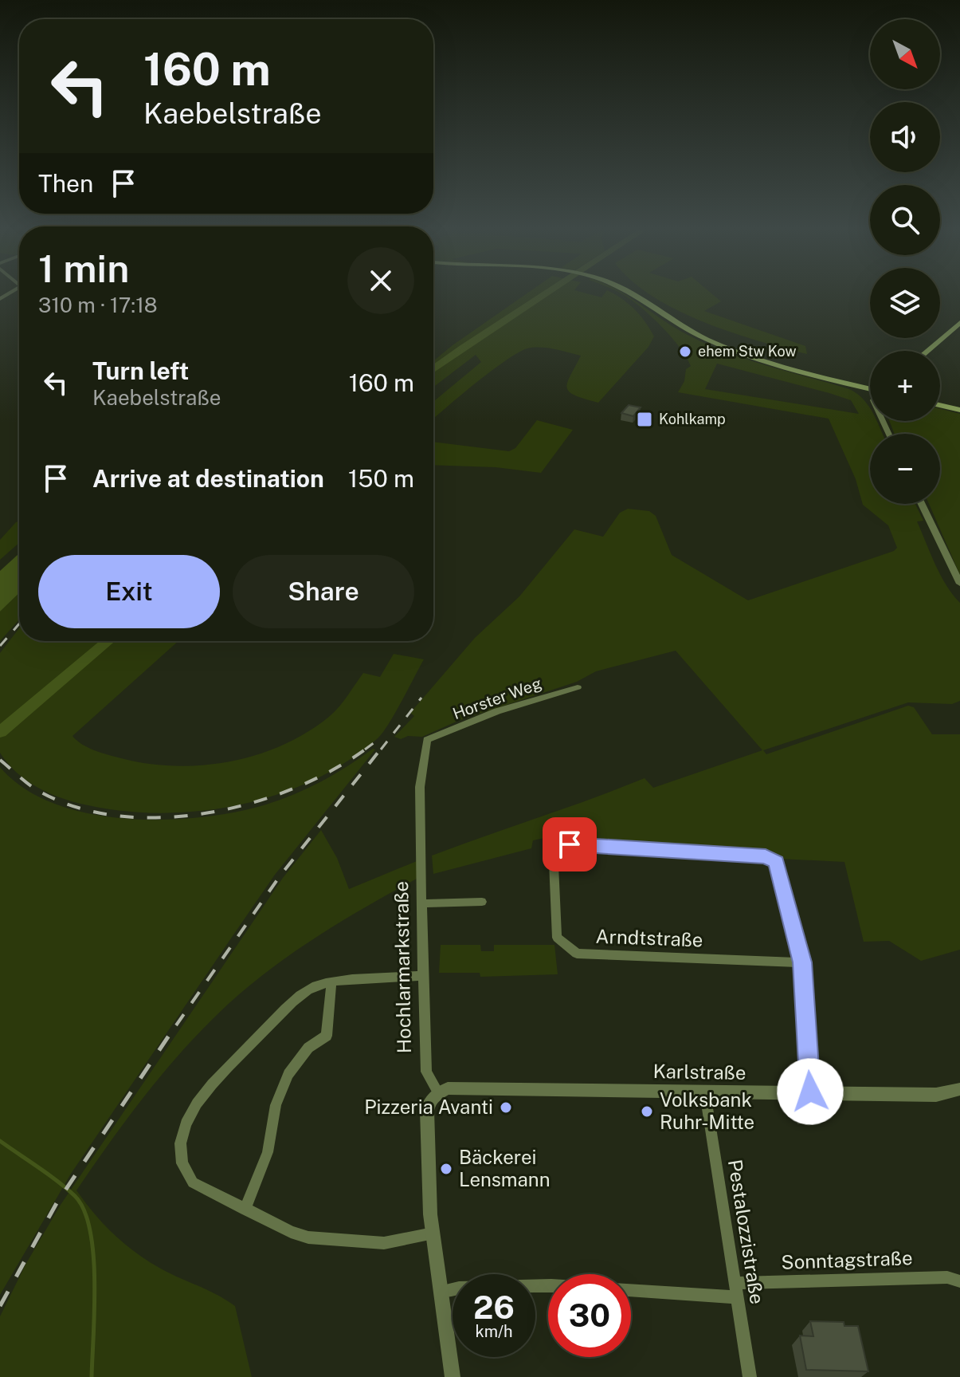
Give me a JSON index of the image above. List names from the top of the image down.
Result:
{
  "streets": {
    "street": [
      "Horster Weg",
      "Arndtstraße",
      "Hochlarmarkstraße",
      "Karlstraße",
      "Pestalozzistraße",
      "Sonntagstraße"
    ]
  },
  "crossings": [
    ["Horster Weg", "Hochlarmarkstraße"],
    ["Hochlarmarkstraße", "Karlstraße"],
    ["Karlstraße", "Pestalozzistraße"],
    ["Pestalozzistraße", "Sonntagstraße"]
  ],
  "places": {
    "other": [
      "ehem Stw Kow",
      "Pizzeria Avanti",
      "Volksbank Ruhr-Mitte",
      "Bäckerei Lensmann"
    ],
    "transit": ["Kohlkamp"]
  },
  "north": "bottom right",
  "page": {
    "map_buttons": ["+", "−"],
    "turn": ["160 m", "Kaebelstraße"],
    "then": "Then",
    "heading": ["1 min", "310 m · 17:18"],
    "list": [
      {
        "name": "Turn left",
        "note": "Kaebelstraße",
        "value": "160 m"
      },
      {
        "name": "Arrive at destination",
        "value": "150 m"
      }
    ],
    "buttons": ["Exit", "Share"],
    "speed": "26 km/h",
    "limit": "30"
  }
}
